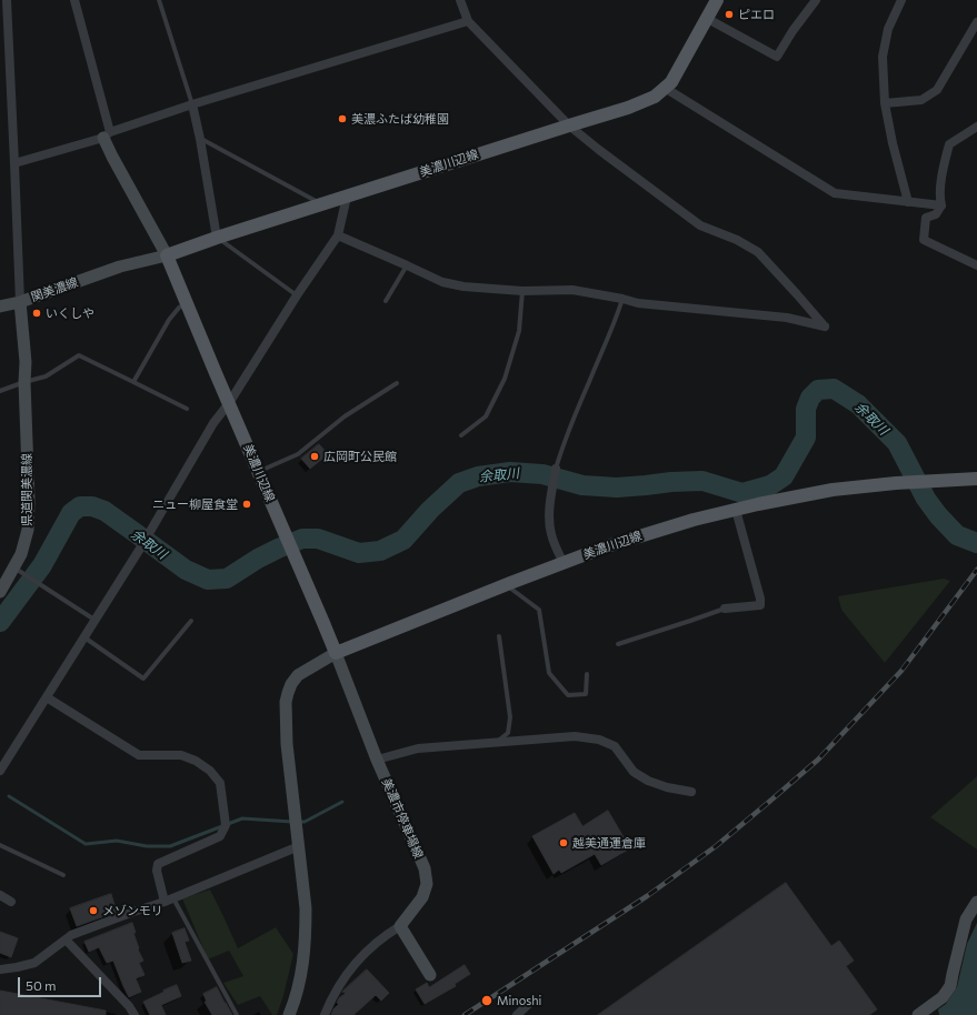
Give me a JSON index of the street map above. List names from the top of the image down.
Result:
{
  "streets": {
    "main road": [
      "美濃川辺線",
      "関美濃線",
      "県道関美濃線",
      "美濃市停車場線"
    ]
  },
  "crossings": [
    ["美濃川辺線", "関美濃線"],
    ["美濃川辺線", "美濃市停車場線"],
    ["関美濃線", "県道関美濃線"]
  ],
  "water": ["余取川"],
  "places": [
    "ピエロ",
    "美濃ふたば幼稚園",
    "いくしや",
    "広岡町公民館",
    "ニュー柳屋食堂",
    "越美通運倉庫",
    "メゾンモリ",
    "Minoshi"
  ],
  "scale_bar": "50 m"
}
